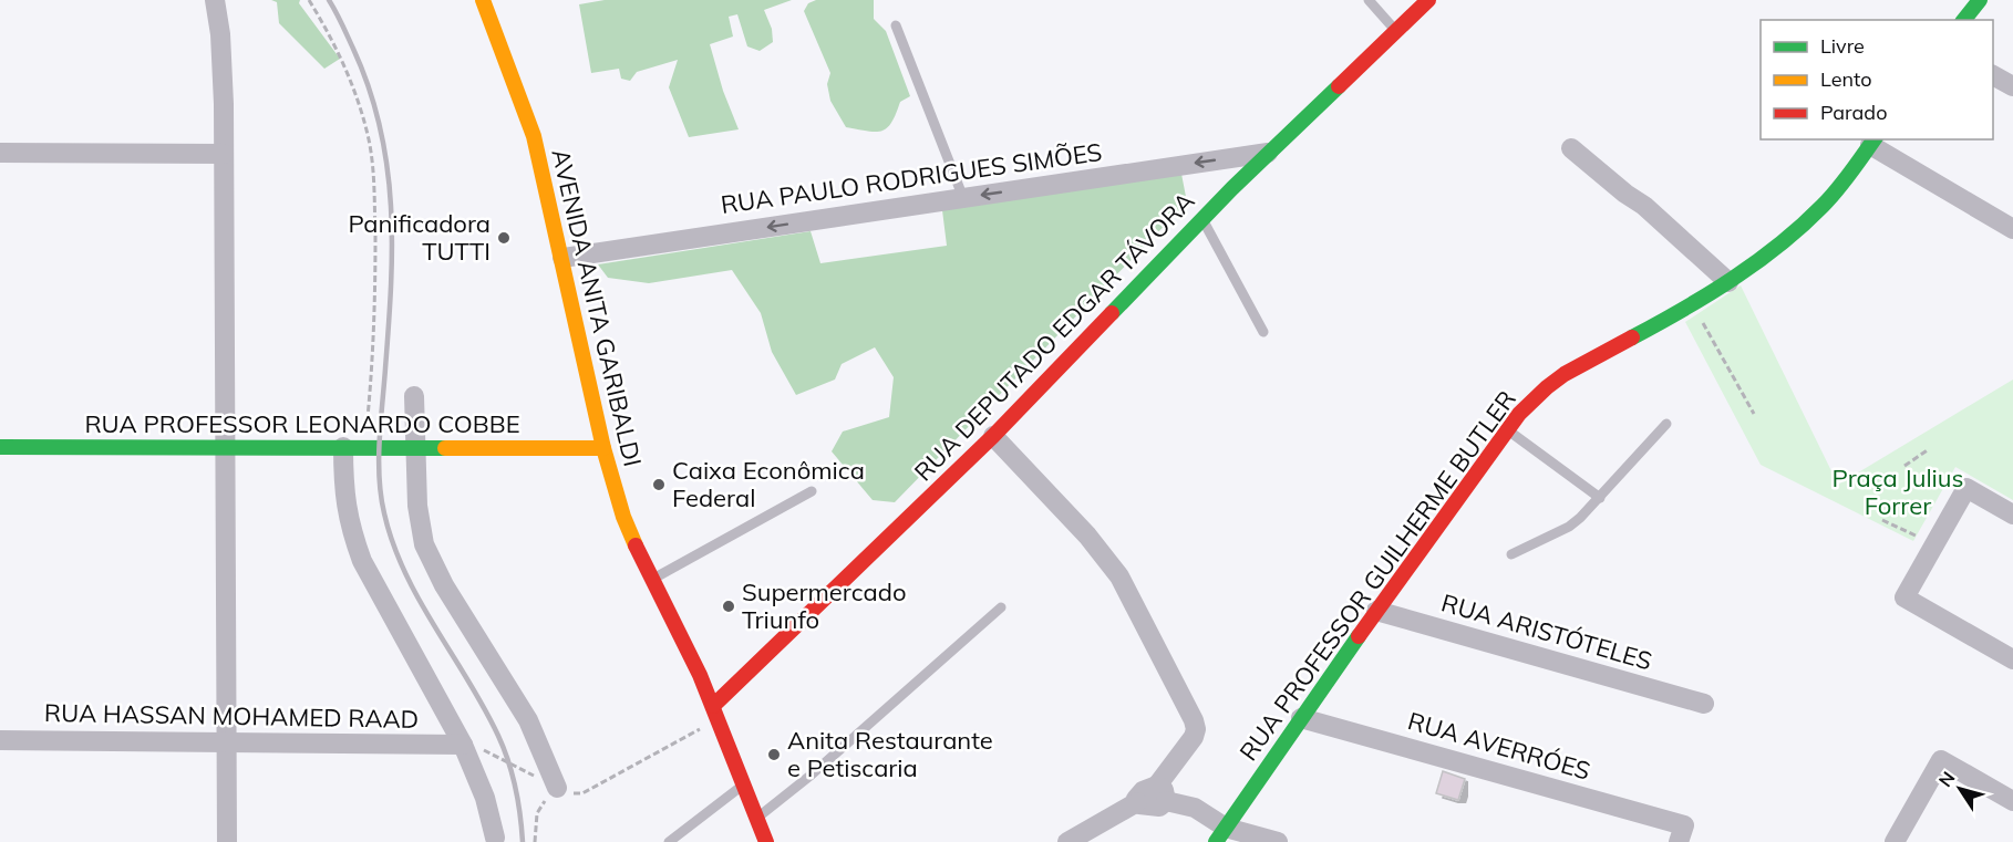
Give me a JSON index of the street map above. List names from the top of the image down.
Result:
{
  "streets": {
    "main road": [
      "AVENIDA ANITA GARIBALDI",
      "RUA DEPUTADO EDGAR TÁVORA",
      "RUA PROFESSOR LEONARDO COBBE",
      "RUA PROFESSOR GUILHERME BUTLER"
    ],
    "street": [
      "RUA PAULO RODRIGUES SIMÕES",
      "RUA ARISTÓTELES",
      "RUA HASSAN MOHAMED RAAD",
      "RUA AVERRÓES"
    ]
  },
  "crossings": [
    ["RUA PAULO RODRIGUES SIMÕES", "AVENIDA ANITA GARIBALDI"],
    ["RUA PAULO RODRIGUES SIMÕES", "RUA DEPUTADO EDGAR TÁVORA"],
    ["AVENIDA ANITA GARIBALDI", "RUA DEPUTADO EDGAR TÁVORA"],
    ["AVENIDA ANITA GARIBALDI", "RUA PROFESSOR LEONARDO COBBE"],
    ["RUA PROFESSOR GUILHERME BUTLER", "RUA ARISTÓTELES"],
    ["RUA PROFESSOR GUILHERME BUTLER", "RUA AVERRÓES"]
  ],
  "one_way": ["RUA PAULO RODRIGUES SIMÕES"],
  "parks": ["Praça Julius Forrer"],
  "places": [
    "Panificadora TUTTI",
    "Caixa Econômica Federal",
    "Supermercado Triunfo",
    "Anita Restaurante e Petiscaria"
  ],
  "legend": ["Livre", "Lento", "Parado"],
  "north": "top left"
}
